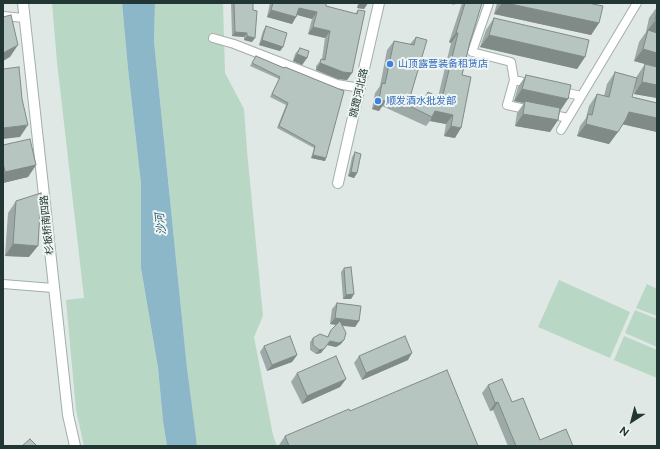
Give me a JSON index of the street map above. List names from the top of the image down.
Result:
{
  "streets": {
    "street": ["跳蹬河北路", "杉板桥南四路"]
  },
  "water": ["沙河"],
  "places": ["山顶露营装备租赁店", "顺发酒水批发部"],
  "north": "bottom left"
}
